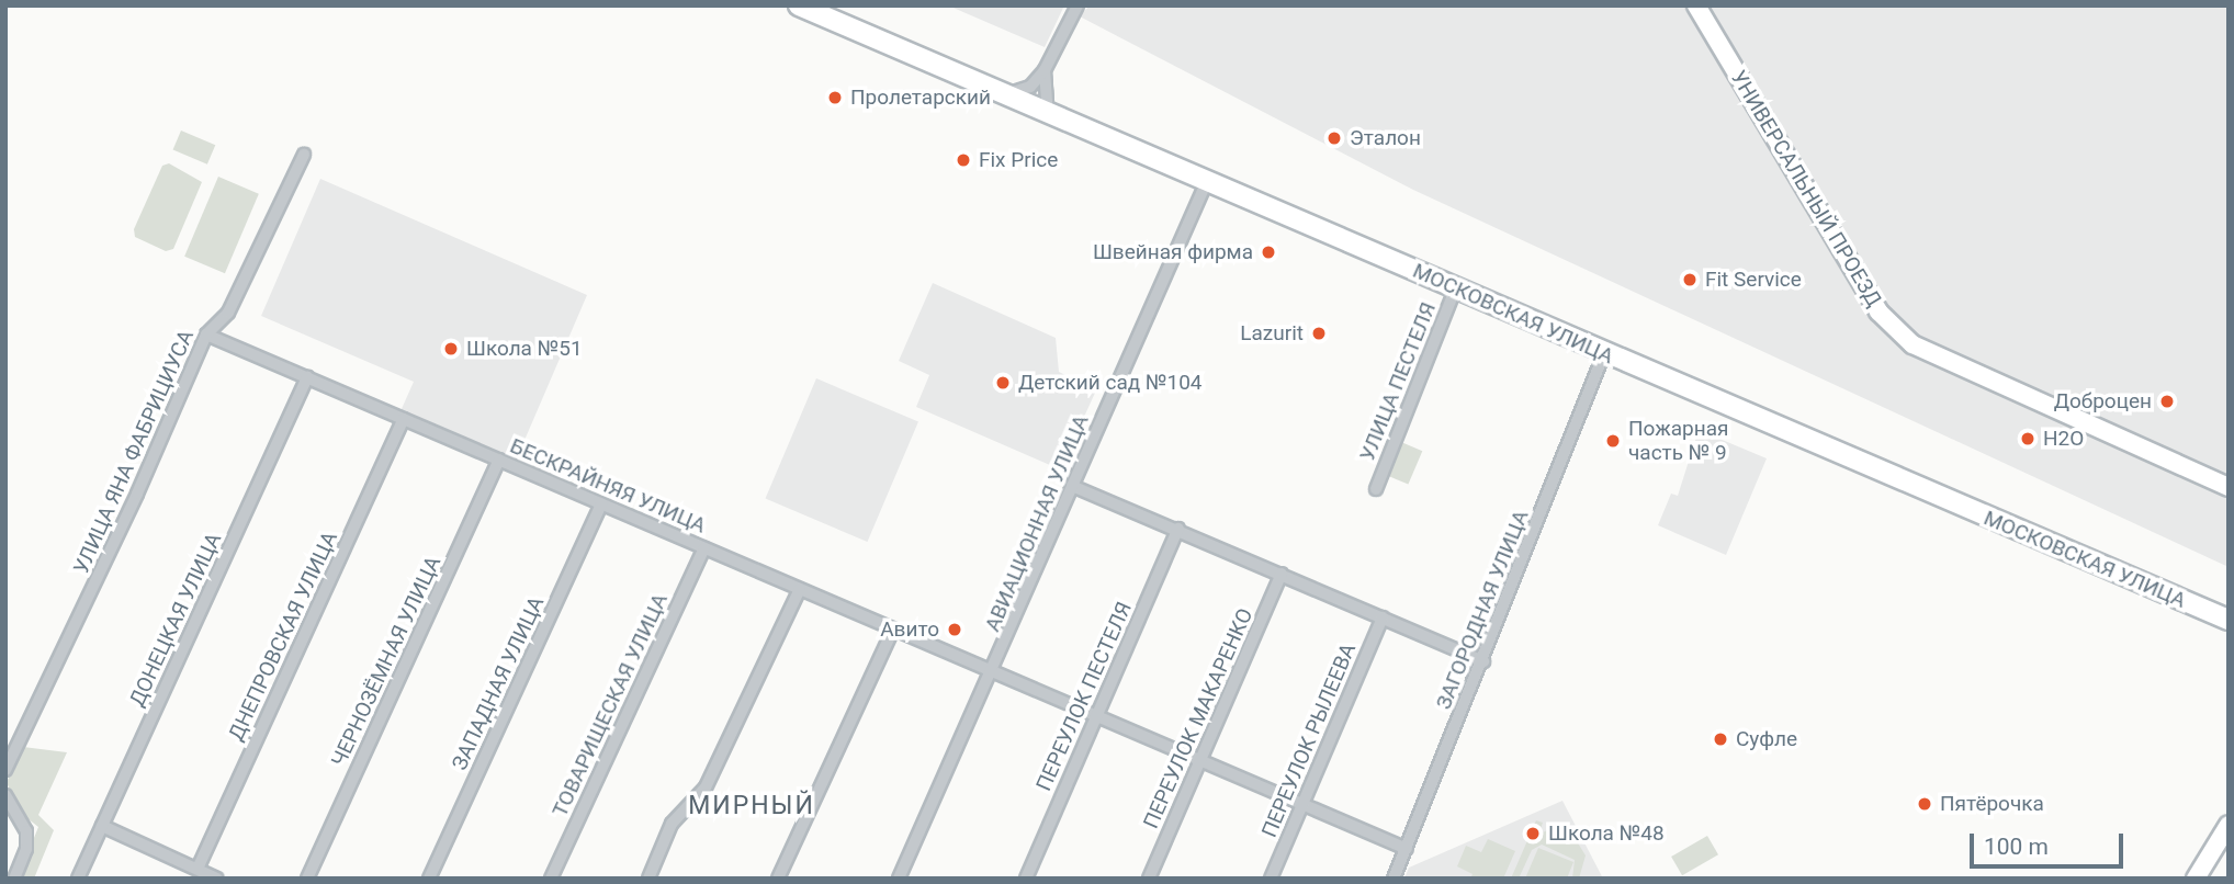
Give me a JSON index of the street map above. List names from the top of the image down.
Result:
{
  "streets": {
    "main road": ["МОСКОВСКАЯ УЛИЦА"],
    "street": [
      "УНИВЕРСАЛЬНЫЙ ПРОЕЗД",
      "УЛИЦА ПЕСТЕЛЯ",
      "УЛИЦА ЯНА ФАБРИЦИУСА",
      "БЕСКРАЙНЯЯ УЛИЦА",
      "АВИАЦИОННАЯ УЛИЦА",
      "ЗАГОРОДНАЯ УЛИЦА",
      "ДОНЕЦКАЯ УЛИЦА",
      "ДНЕПРОВСКАЯ УЛИЦА",
      "ЧЕРНОЗЁМНАЯ УЛИЦА",
      "ЗАПАДНАЯ УЛИЦА",
      "ПЕРЕУЛОК ПЕСТЕЛЯ",
      "ТОВАРИЩЕСКАЯ УЛИЦА",
      "ПЕРЕУЛОК МАКАРЕНКО",
      "ПЕРЕУЛОК РЫЛЕЕВА"
    ]
  },
  "crossings": [
    ["МОСКОВСКАЯ УЛИЦА", "УЛИЦА ПЕСТЕЛЯ"],
    ["МОСКОВСКАЯ УЛИЦА", "АВИАЦИОННАЯ УЛИЦА"],
    ["МОСКОВСКАЯ УЛИЦА", "ЗАГОРОДНАЯ УЛИЦА"],
    ["УЛИЦА ЯНА ФАБРИЦИУСА", "БЕСКРАЙНЯЯ УЛИЦА"],
    ["БЕСКРАЙНЯЯ УЛИЦА", "АВИАЦИОННАЯ УЛИЦА"],
    ["БЕСКРАЙНЯЯ УЛИЦА", "ЗАГОРОДНАЯ УЛИЦА"],
    ["БЕСКРАЙНЯЯ УЛИЦА", "ДОНЕЦКАЯ УЛИЦА"],
    ["БЕСКРАЙНЯЯ УЛИЦА", "ДНЕПРОВСКАЯ УЛИЦА"],
    ["БЕСКРАЙНЯЯ УЛИЦА", "ЧЕРНОЗЁМНАЯ УЛИЦА"],
    ["БЕСКРАЙНЯЯ УЛИЦА", "ЗАПАДНАЯ УЛИЦА"],
    ["БЕСКРАЙНЯЯ УЛИЦА", "ПЕРЕУЛОК ПЕСТЕЛЯ"],
    ["БЕСКРАЙНЯЯ УЛИЦА", "ТОВАРИЩЕСКАЯ УЛИЦА"],
    ["БЕСКРАЙНЯЯ УЛИЦА", "ПЕРЕУЛОК МАКАРЕНКО"],
    ["БЕСКРАЙНЯЯ УЛИЦА", "ПЕРЕУЛОК РЫЛЕЕВА"]
  ],
  "districts": ["МИРНЫЙ"],
  "places": [
    "Пролетарский",
    "Эталон",
    "Fix Price",
    "Швейная фирма",
    "Fit Service",
    "Lazurit",
    "Школа №51",
    "Детский сад №104",
    "Доброцен",
    "Н2О",
    "Пожарная часть № 9",
    "Авито",
    "Суфле",
    "Пятёрочка",
    "Школа №48"
  ],
  "scale_bar": "100 m"
}
